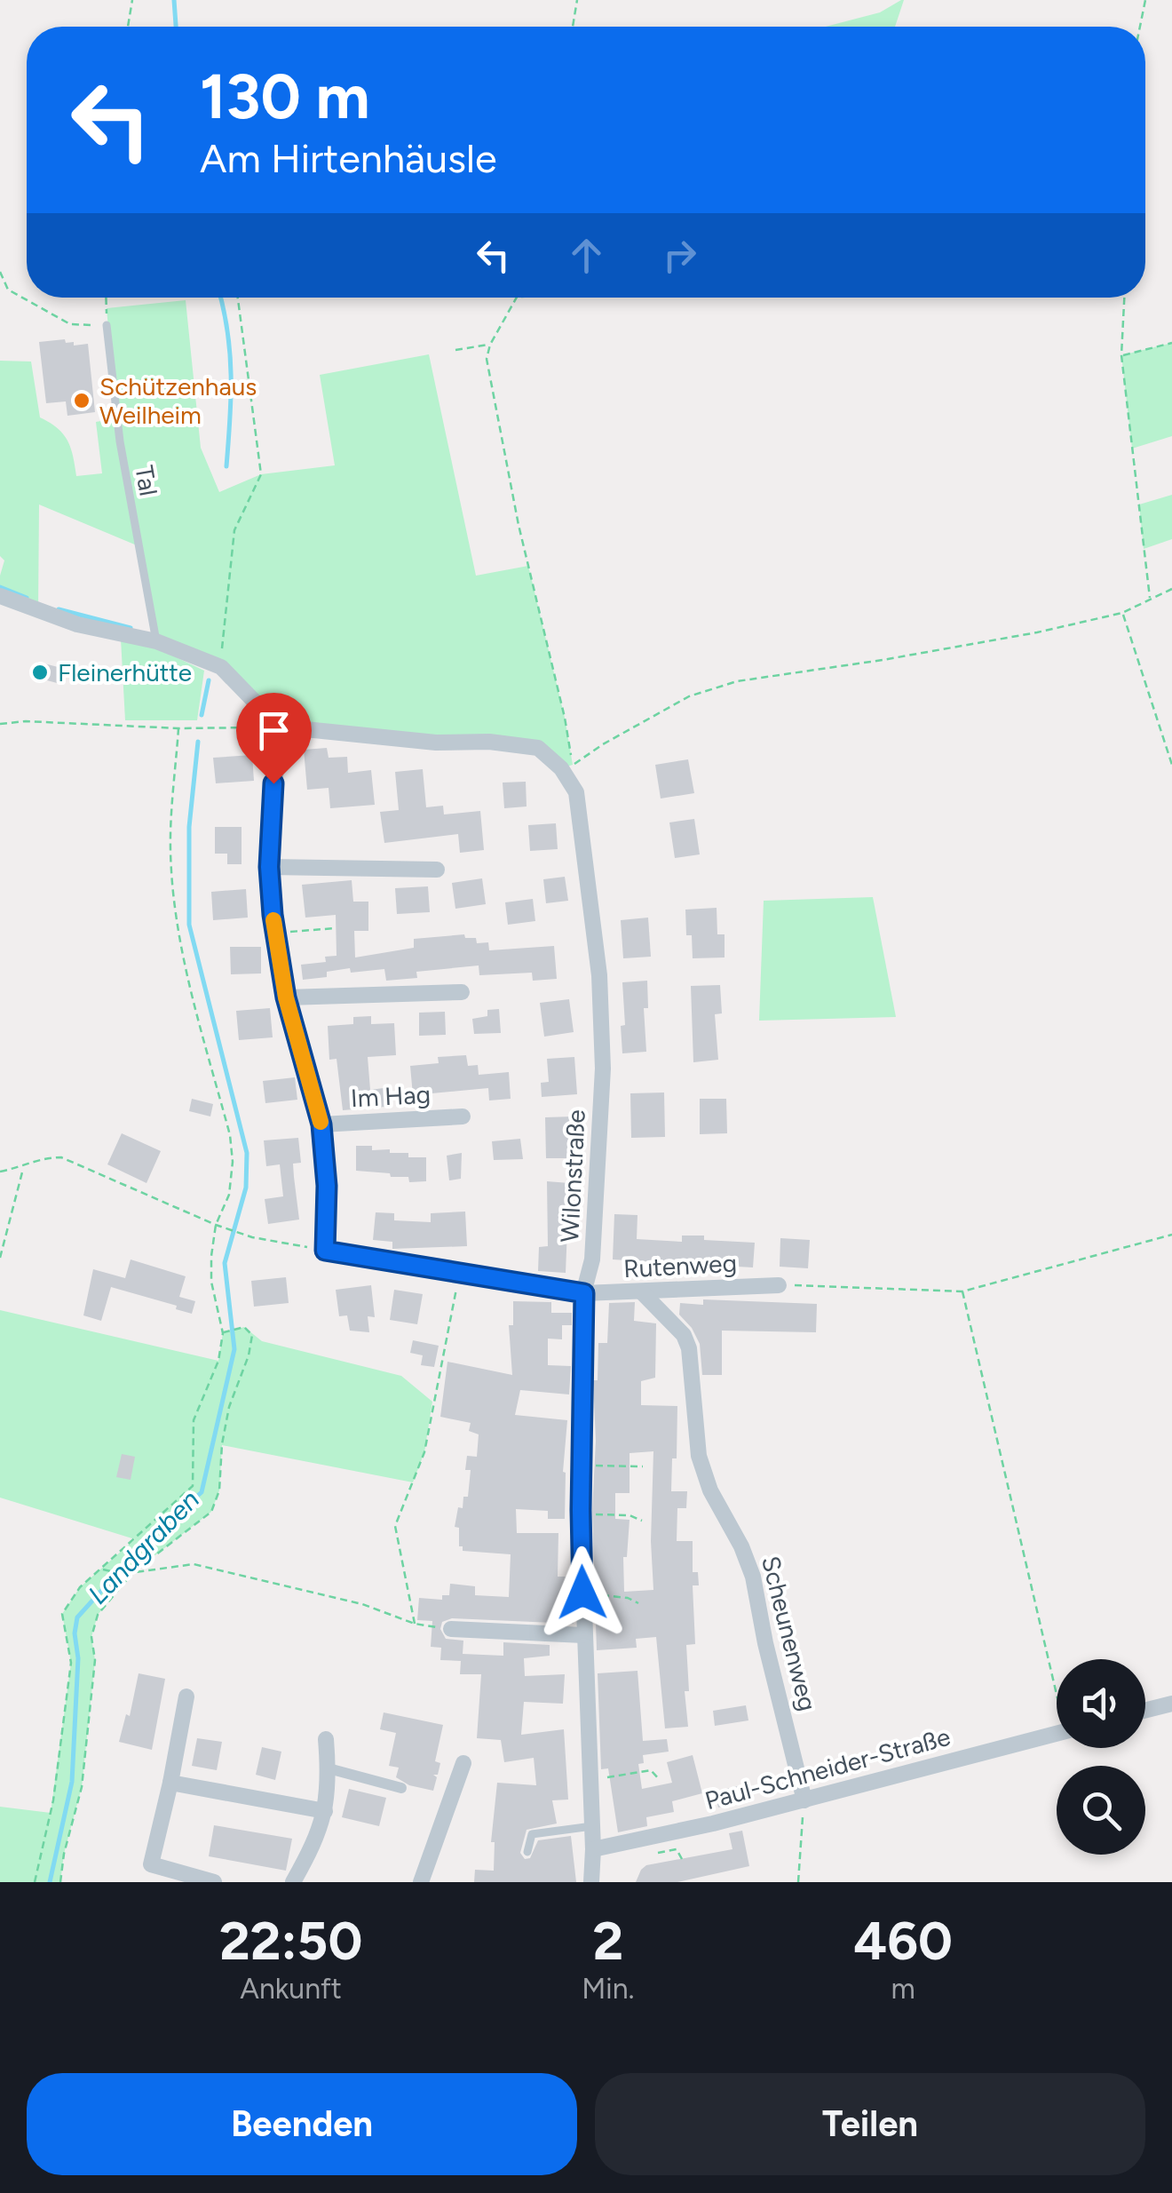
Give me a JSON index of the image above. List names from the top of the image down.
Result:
{
  "streets": {
    "street": [
      "Im Hag",
      "Wilonstraße",
      "Rutenweg",
      "Scheunenweg",
      "Paul-Schneider-Straße"
    ],
    "lane": ["Tal"]
  },
  "crossings": [
    ["Wilonstraße", "Rutenweg"],
    ["Wilonstraße", "Paul-Schneider-Straße"],
    ["Rutenweg", "Scheunenweg"],
    ["Scheunenweg", "Paul-Schneider-Straße"]
  ],
  "water": ["Landgraben"],
  "places": ["Schützenhaus Weilheim", "Fleinerhütte"],
  "page": {
    "turn": ["130 m", "Am Hirtenhäusle"],
    "eta": [
      "22:50",
      "Ankunft",
      "2",
      "Min.",
      "460",
      "m"
    ],
    "buttons": ["Beenden", "Teilen"]
  }
}
